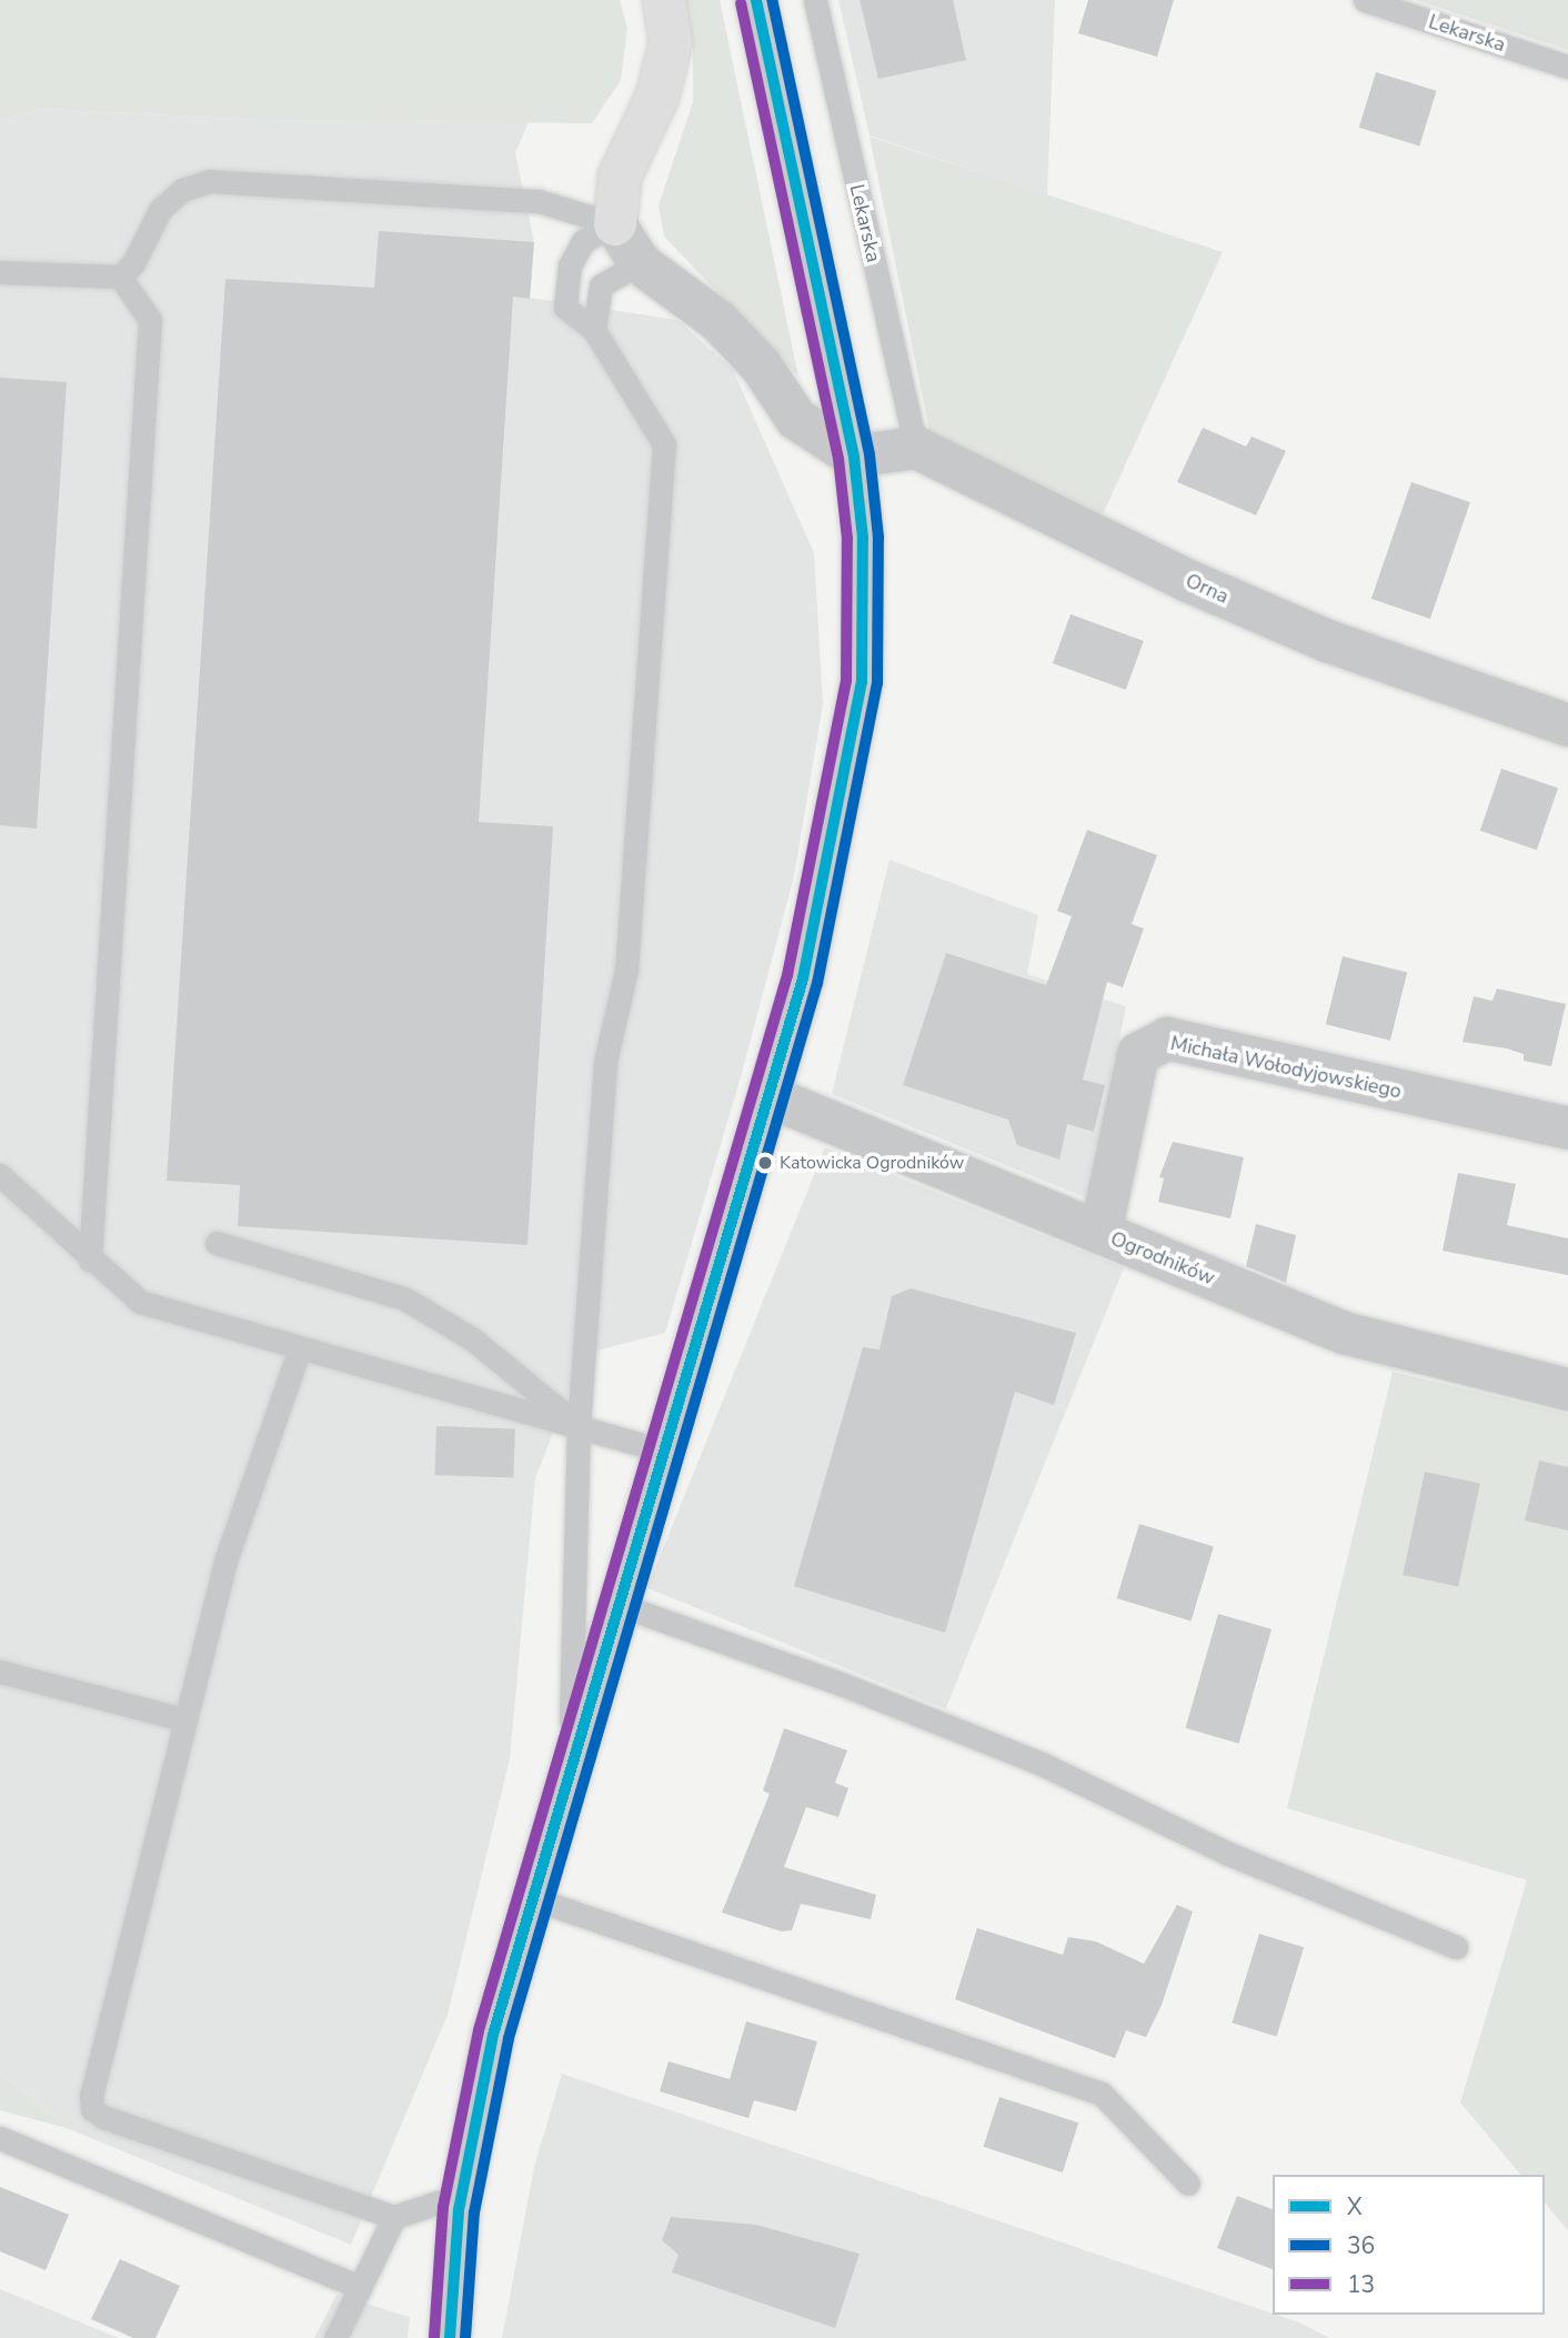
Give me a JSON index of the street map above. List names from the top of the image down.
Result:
{
  "streets": {
    "street": ["Orna", "Michała Wołodyjowskiego", "Ogrodników"],
    "lane": ["Lekarska"]
  },
  "crossings": [
    ["Lekarska", "Orna"],
    ["Michała Wołodyjowskiego", "Ogrodników"]
  ],
  "places": ["Katowicka Ogrodników"],
  "lines": ["transit line X", "transit line 36", "transit line 13"],
  "legend": ["X", "36", "13"]
}
